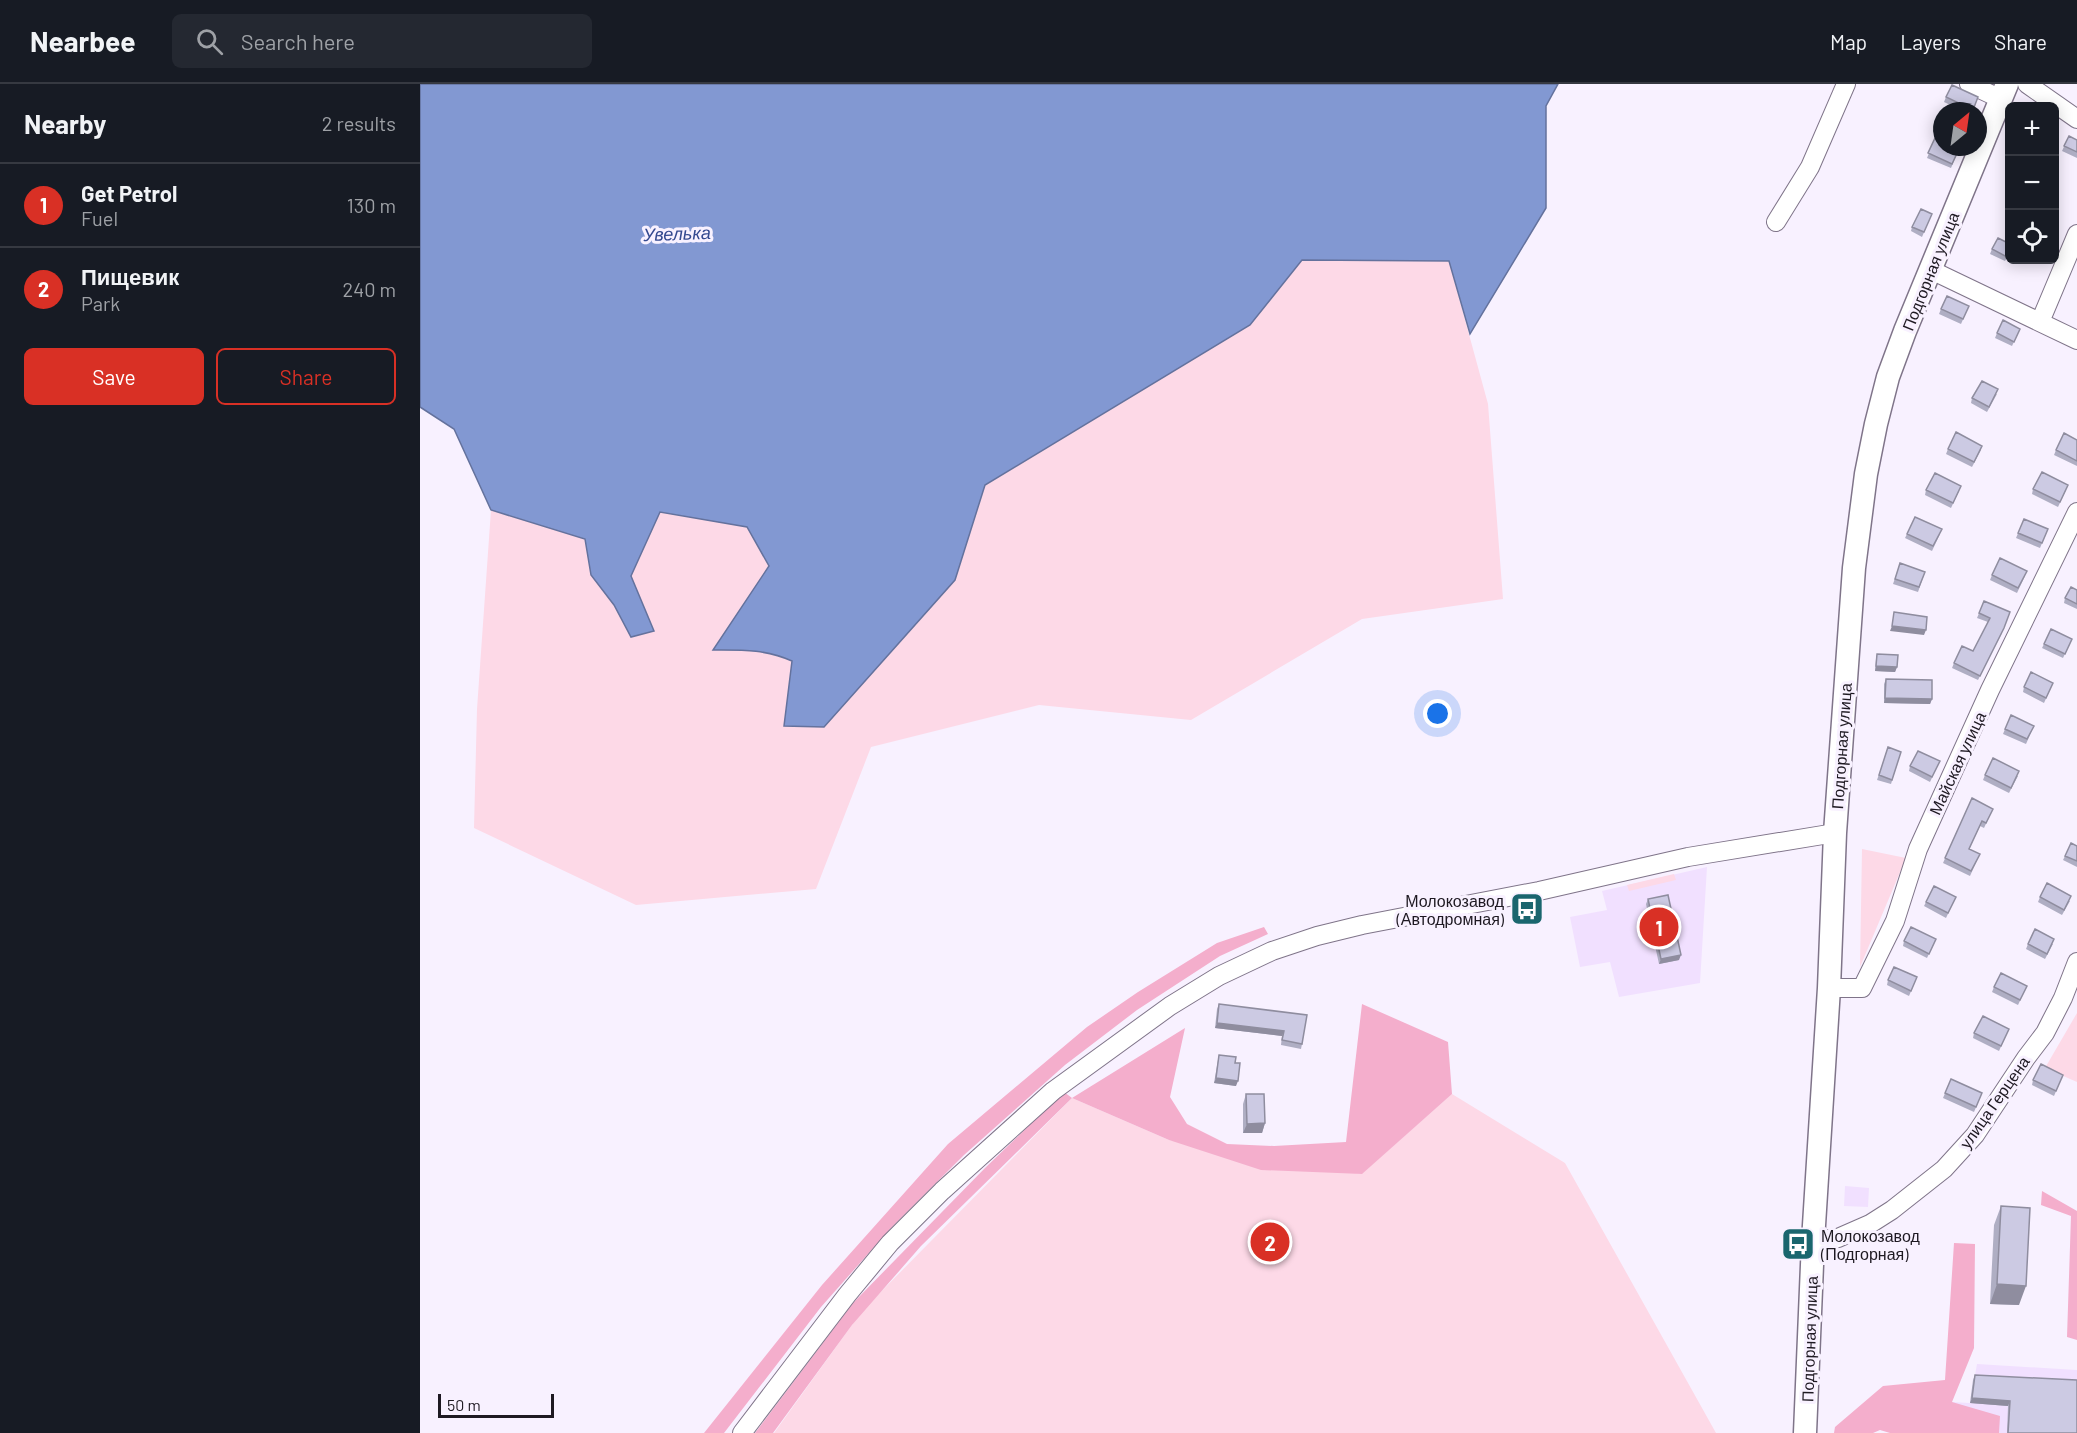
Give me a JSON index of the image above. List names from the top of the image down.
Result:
{
  "streets": {
    "street": ["Подгорная улица", "Майская улица", "улица Герцена"]
  },
  "crossings": [
    ["Подгорная улица", "Майская улица"],
    ["Подгорная улица", "улица Герцена"]
  ],
  "water": ["Увелька"],
  "places": {
    "bus stop": ["Молокозавод (Автодромная)", "Молокозавод (Подгорная)"]
  },
  "scale_bar": "50 m",
  "north": "top right",
  "page": {
    "header": "Nearbee",
    "search": "Search here",
    "nav": ["Map", "Layers", "Share"],
    "heading": ["Nearby", "2 results"],
    "map_buttons": ["+", "−"],
    "list": [
      {
        "mark": "1",
        "name": "Get Petrol",
        "note": "Fuel",
        "value": "130 m"
      },
      {
        "mark": "2",
        "name": "Пищевик",
        "note": "Park",
        "value": "240 m"
      }
    ],
    "buttons": ["Save", "Share"],
    "pins": ["1", "2"],
    "scale": "50 m"
  }
}
